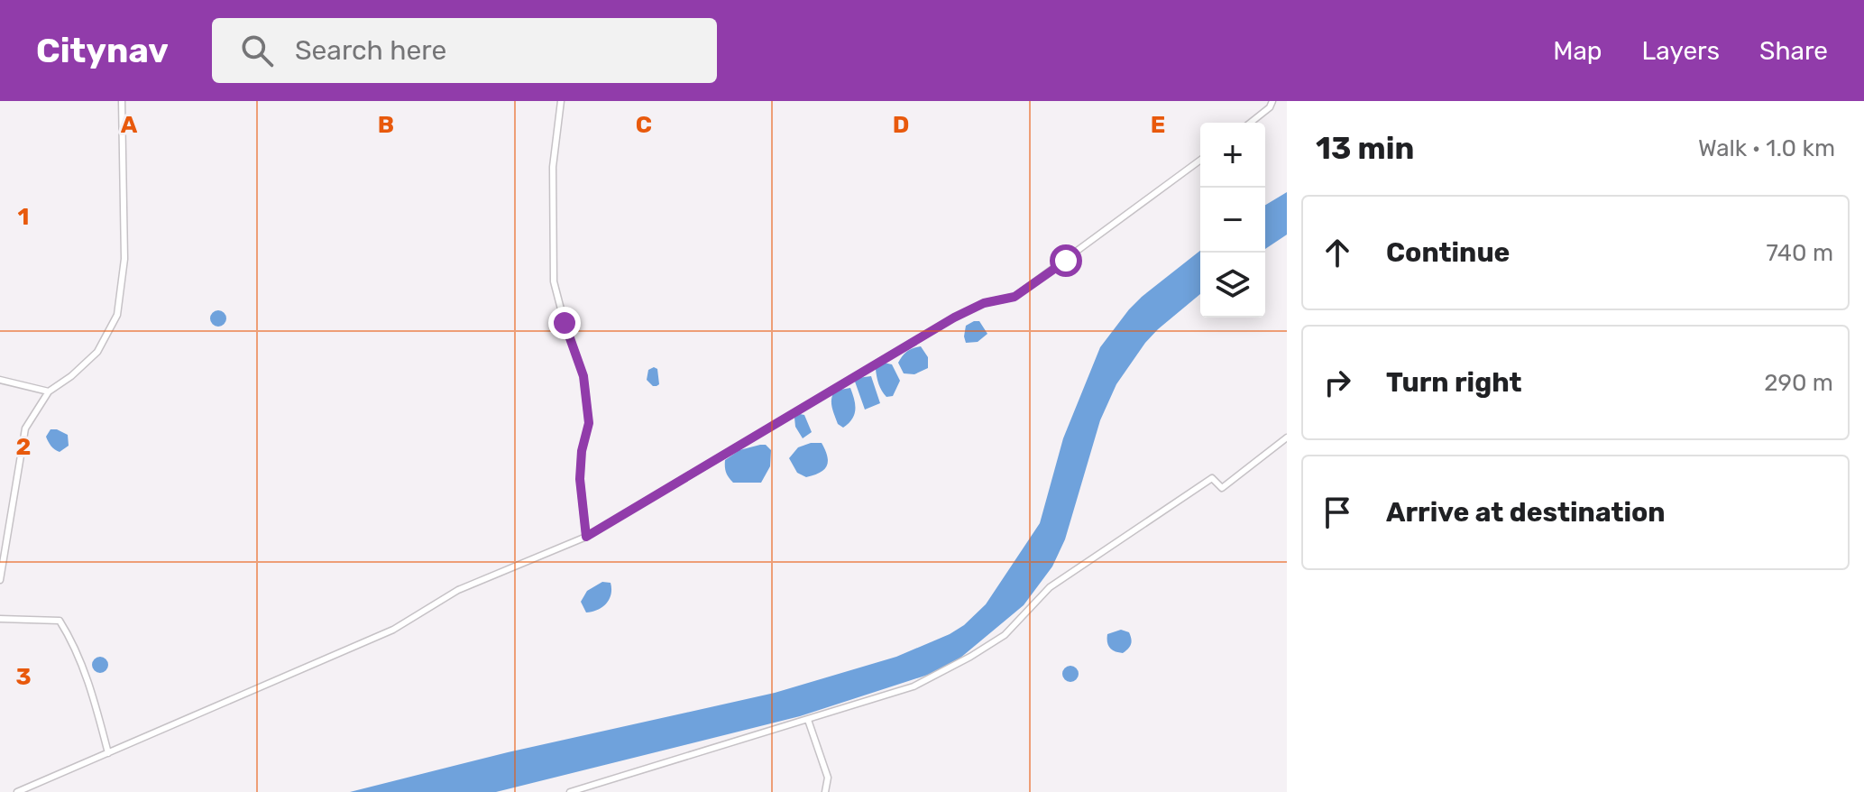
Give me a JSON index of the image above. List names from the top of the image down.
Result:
{
  "page": {
    "header": "Citynav",
    "search": "Search here",
    "nav": ["Map", "Layers", "Share"],
    "heading": ["13 min", "Walk · 1.0 km"],
    "map_buttons": ["+", "−"],
    "list": [
      ["Continue", "740 m"],
      ["Turn right", "290 m"],
      "Arrive at destination"
    ]
  },
  "grid": {
    "columns": [
      "A",
      "B",
      "C",
      "D",
      "E"
    ],
    "rows": ["1", "2", "3"]
  }
}
